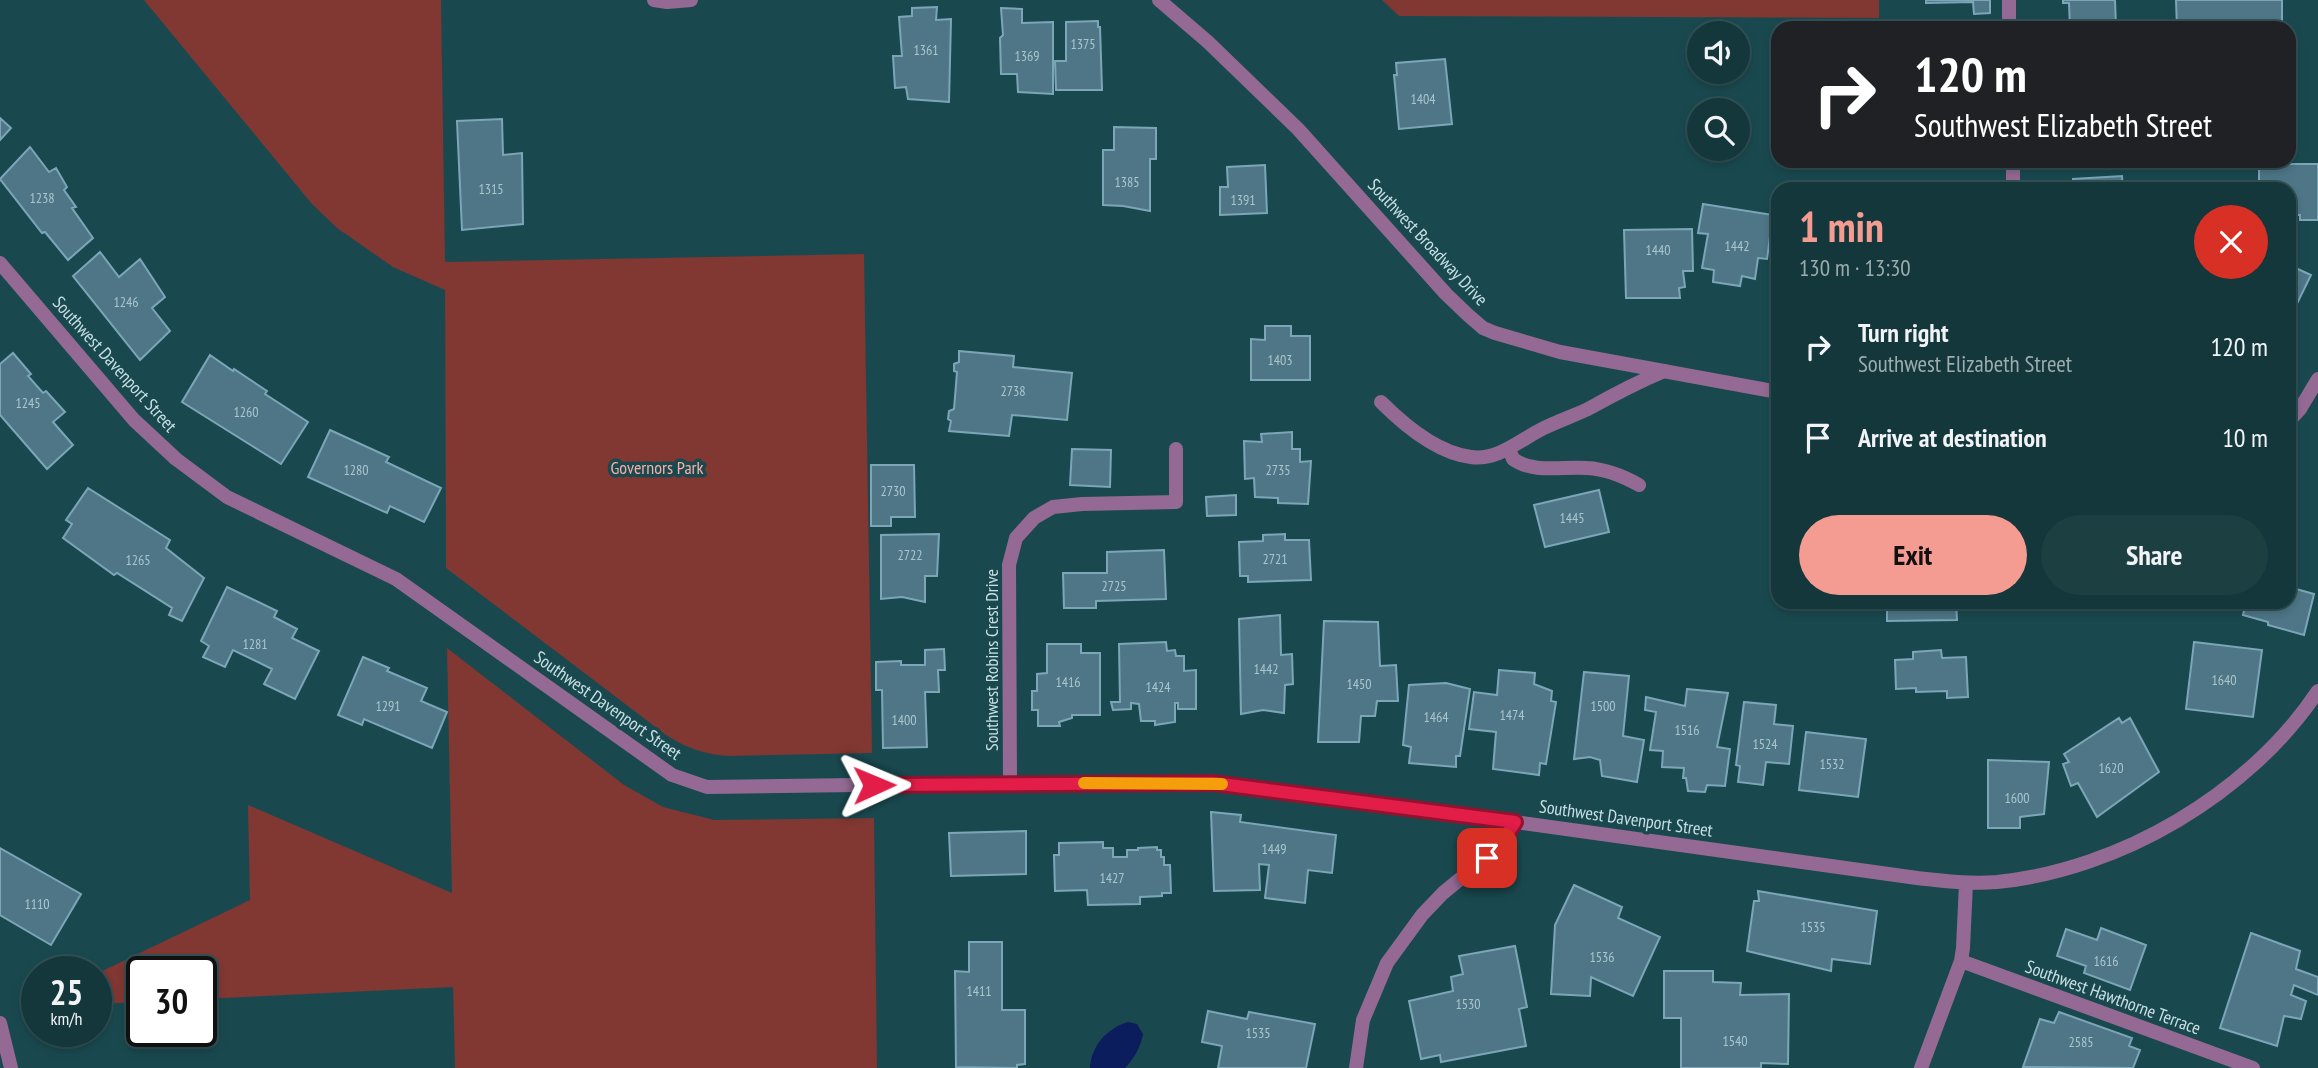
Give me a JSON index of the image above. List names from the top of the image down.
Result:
{
  "streets": {
    "street": [
      "Southwest Broadway Drive",
      "Southwest Davenport Street",
      "Southwest Robins Crest Drive",
      "Southwest Hawthorne Terrace"
    ]
  },
  "crossings": [
    ["Southwest Davenport Street", "Southwest Robins Crest Drive"]
  ],
  "parks": ["Governors Park"],
  "house_numbers": [
    "1375",
    "1361",
    "1369",
    "1404",
    "1385",
    "1315",
    "1238",
    "1391",
    "1442",
    "1440",
    "1246",
    "1403",
    "2738",
    "1245",
    "1260",
    "1280",
    "2735",
    "2730",
    "1445",
    "2722",
    "2721",
    "1265",
    "2725",
    "1281",
    "1442",
    "1640",
    "1416",
    "1450",
    "1424",
    "1291",
    "1500",
    "1474",
    "1464",
    "1400",
    "1516",
    "1524",
    "1532",
    "1620",
    "1600",
    "1449",
    "1427",
    "1110",
    "1535",
    "1536",
    "1616",
    "1411",
    "1530",
    "1535",
    "1540",
    "2585"
  ],
  "page": {
    "turn": ["120 m", "Southwest Elizabeth Street"],
    "heading": ["1 min", "130 m · 13:30"],
    "list": [
      {
        "name": "Turn right",
        "note": "Southwest Elizabeth Street",
        "value": "120 m"
      },
      {
        "name": "Arrive at destination",
        "value": "10 m"
      }
    ],
    "buttons": ["Exit", "Share"],
    "speed": "25 km/h",
    "limit": "30"
  }
}
